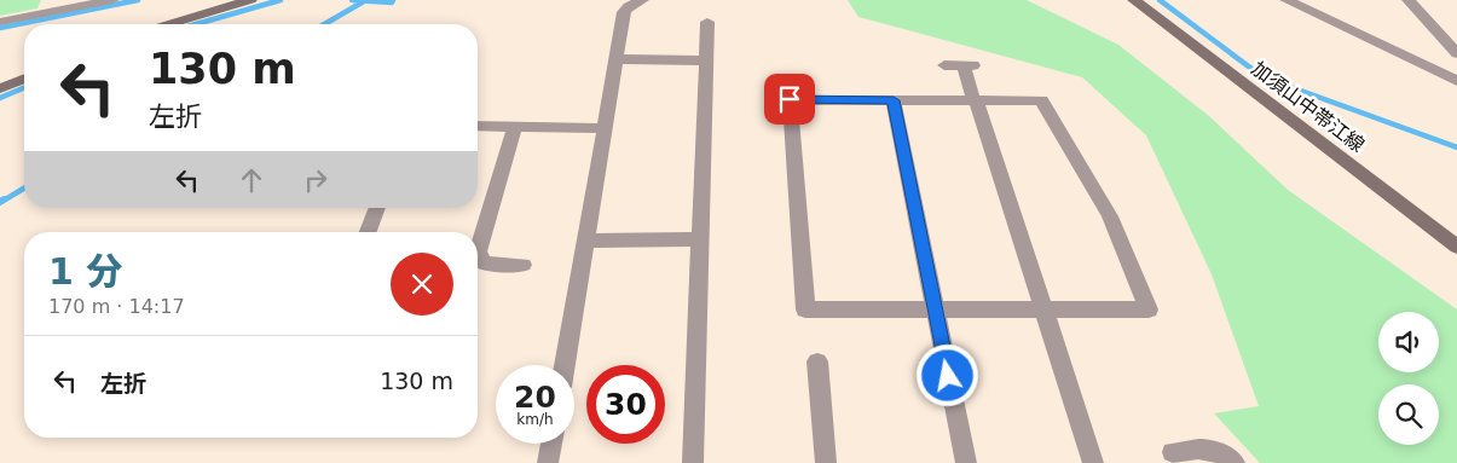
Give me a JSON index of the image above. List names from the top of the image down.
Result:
{
  "streets": {
    "main road": ["加須山中帯江線"]
  },
  "page": {
    "turn": ["130 m", "左折"],
    "heading": ["1 分", "170 m · 14:17"],
    "list": [
      {
        "name": "左折",
        "value": "130 m"
      }
    ],
    "speed": "20 km/h",
    "limit": "30"
  }
}
